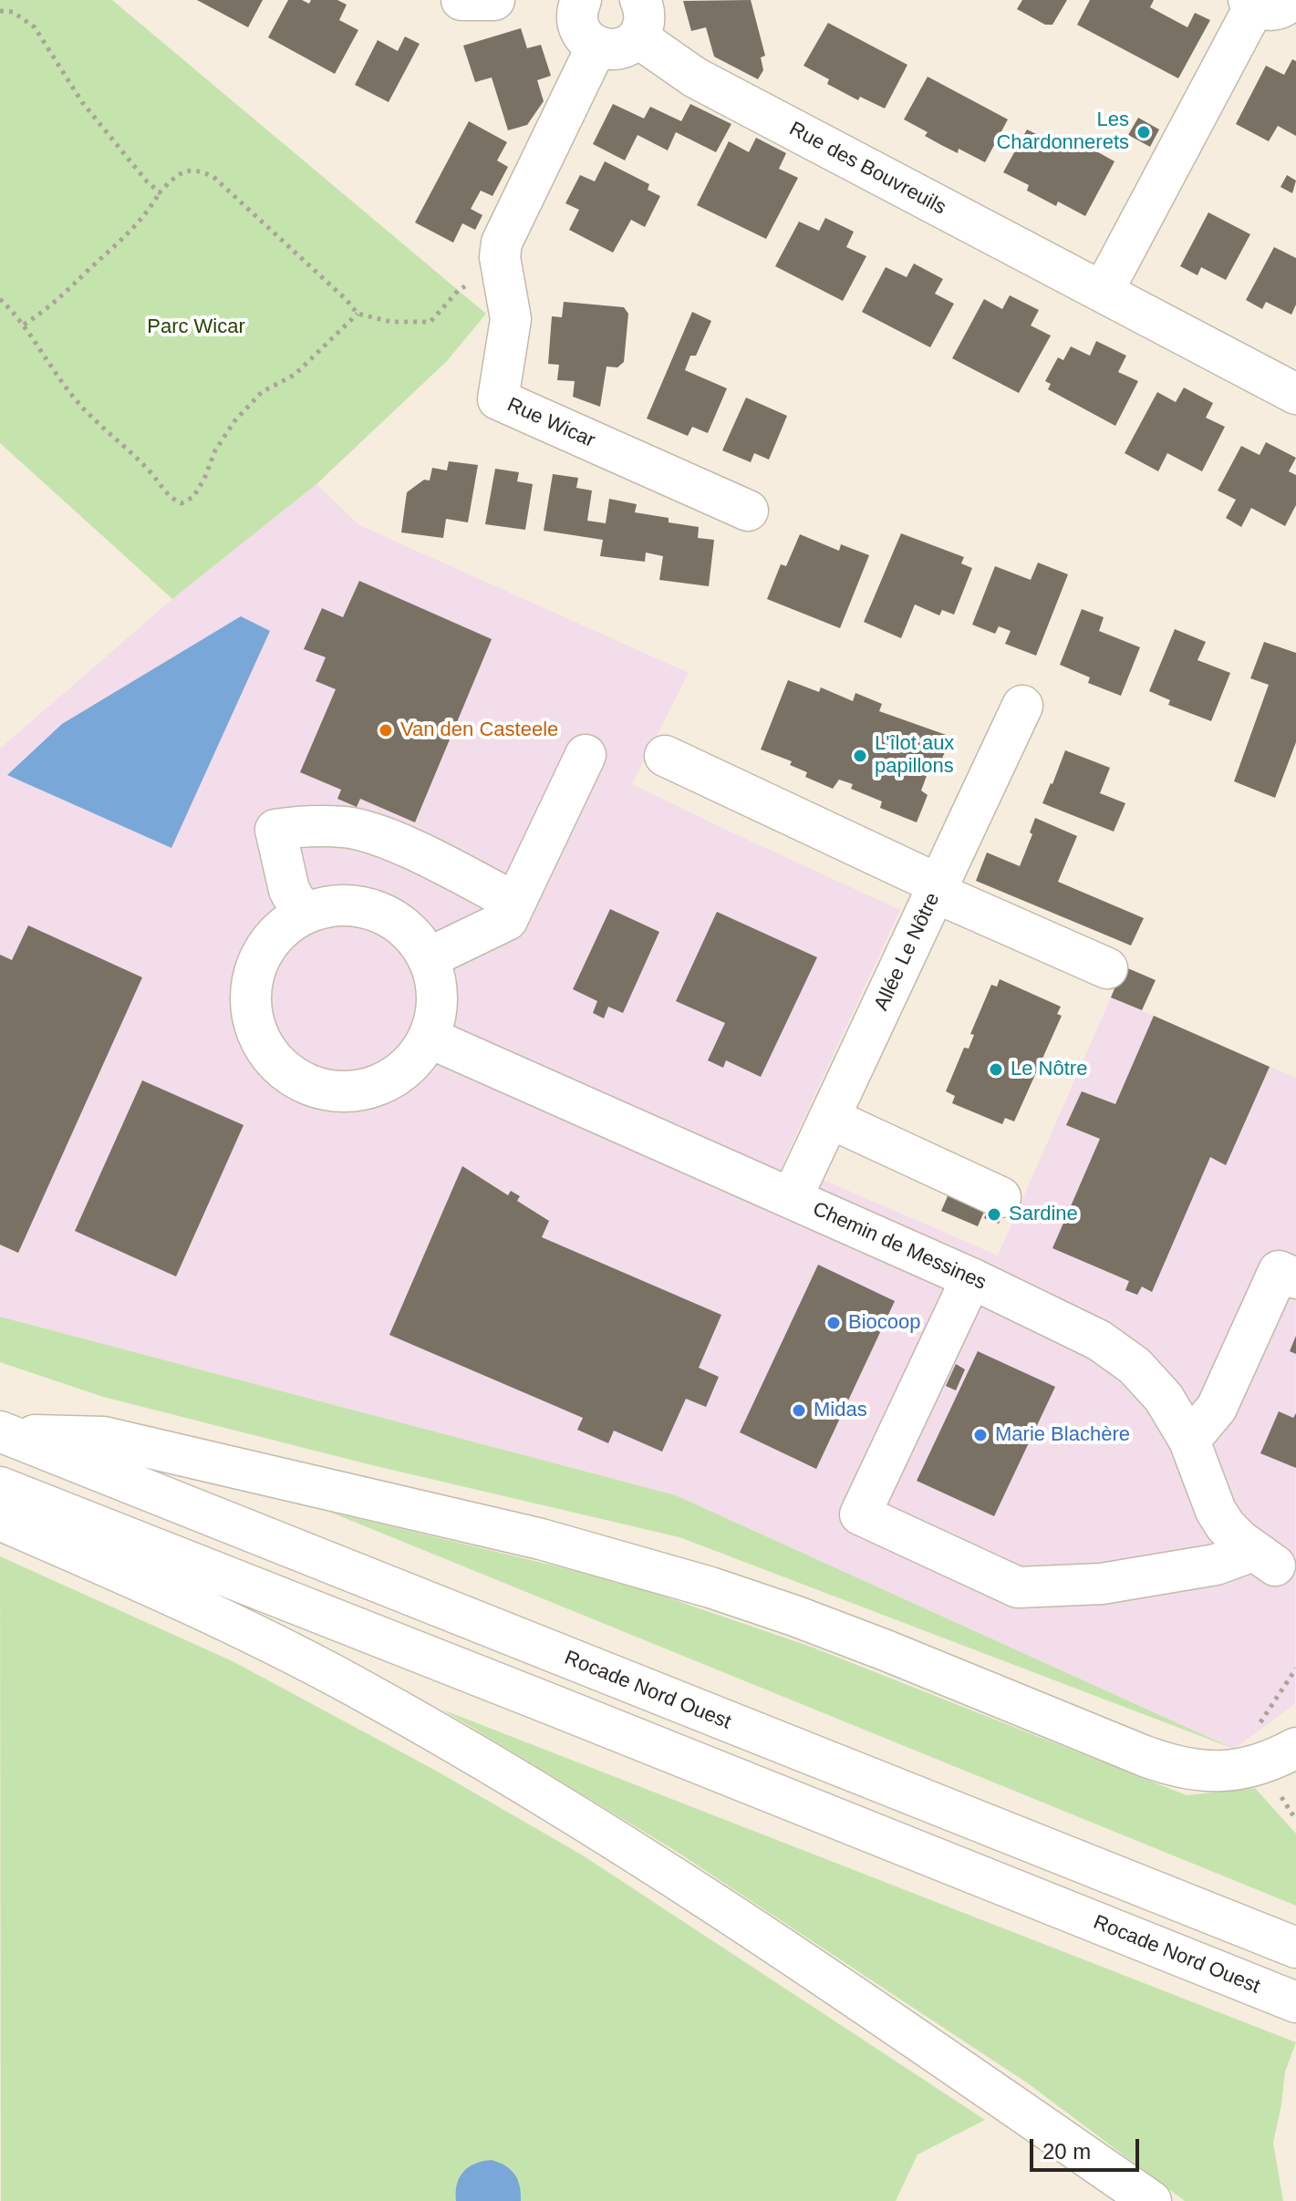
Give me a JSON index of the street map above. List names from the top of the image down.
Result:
{
  "streets": {
    "main road": [
      "Rue des Bouvreuils",
      "Rue Wicar",
      "Allée Le Nôtre",
      "Chemin de Messines",
      "Rocade Nord Ouest"
    ]
  },
  "crossings": [
    ["Allée Le Nôtre", "Chemin de Messines"]
  ],
  "parks": ["Parc Wicar"],
  "places": [
    "Les Chardonnerets",
    "Van den Casteele",
    "L'îlot aux papillons",
    "Le Nôtre",
    "Sardine",
    "Biocoop",
    "Midas",
    "Marie Blachère"
  ],
  "scale_bar": "20 m"
}
